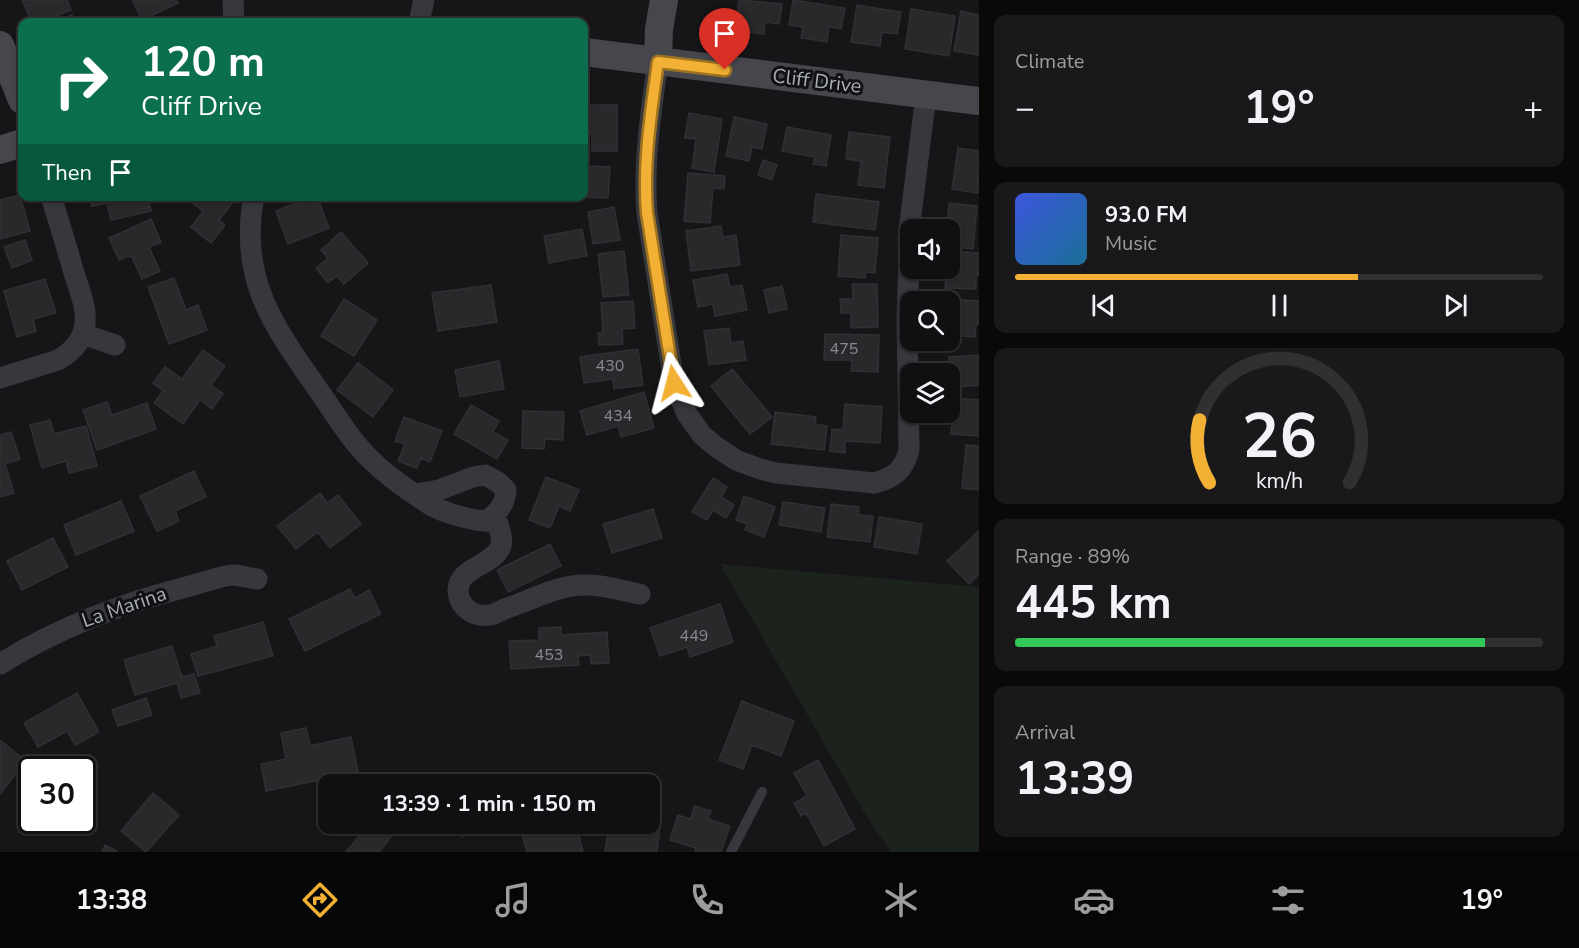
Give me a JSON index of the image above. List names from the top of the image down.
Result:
{
  "streets": {
    "main road": ["Cliff Drive"],
    "street": ["La Marina"]
  },
  "house_numbers": [
    "475",
    "430",
    "434",
    "449",
    "453"
  ],
  "page": {
    "tile": [
      "Climate",
      ["Range · 89%", "445 km"],
      ["Arrival", "13:39"]
    ],
    "turn": ["120 m", "Cliff Drive"],
    "heat": ["−", "19°", "+"],
    "then": "Then",
    "song": ["93.0 FM", "Music"],
    "limit": "30",
    "trip": "13:39 · 1 min · 150 m",
    "tabs": ["13:38", "19°"],
    "gauge": ["26", "km/h"]
  }
}
